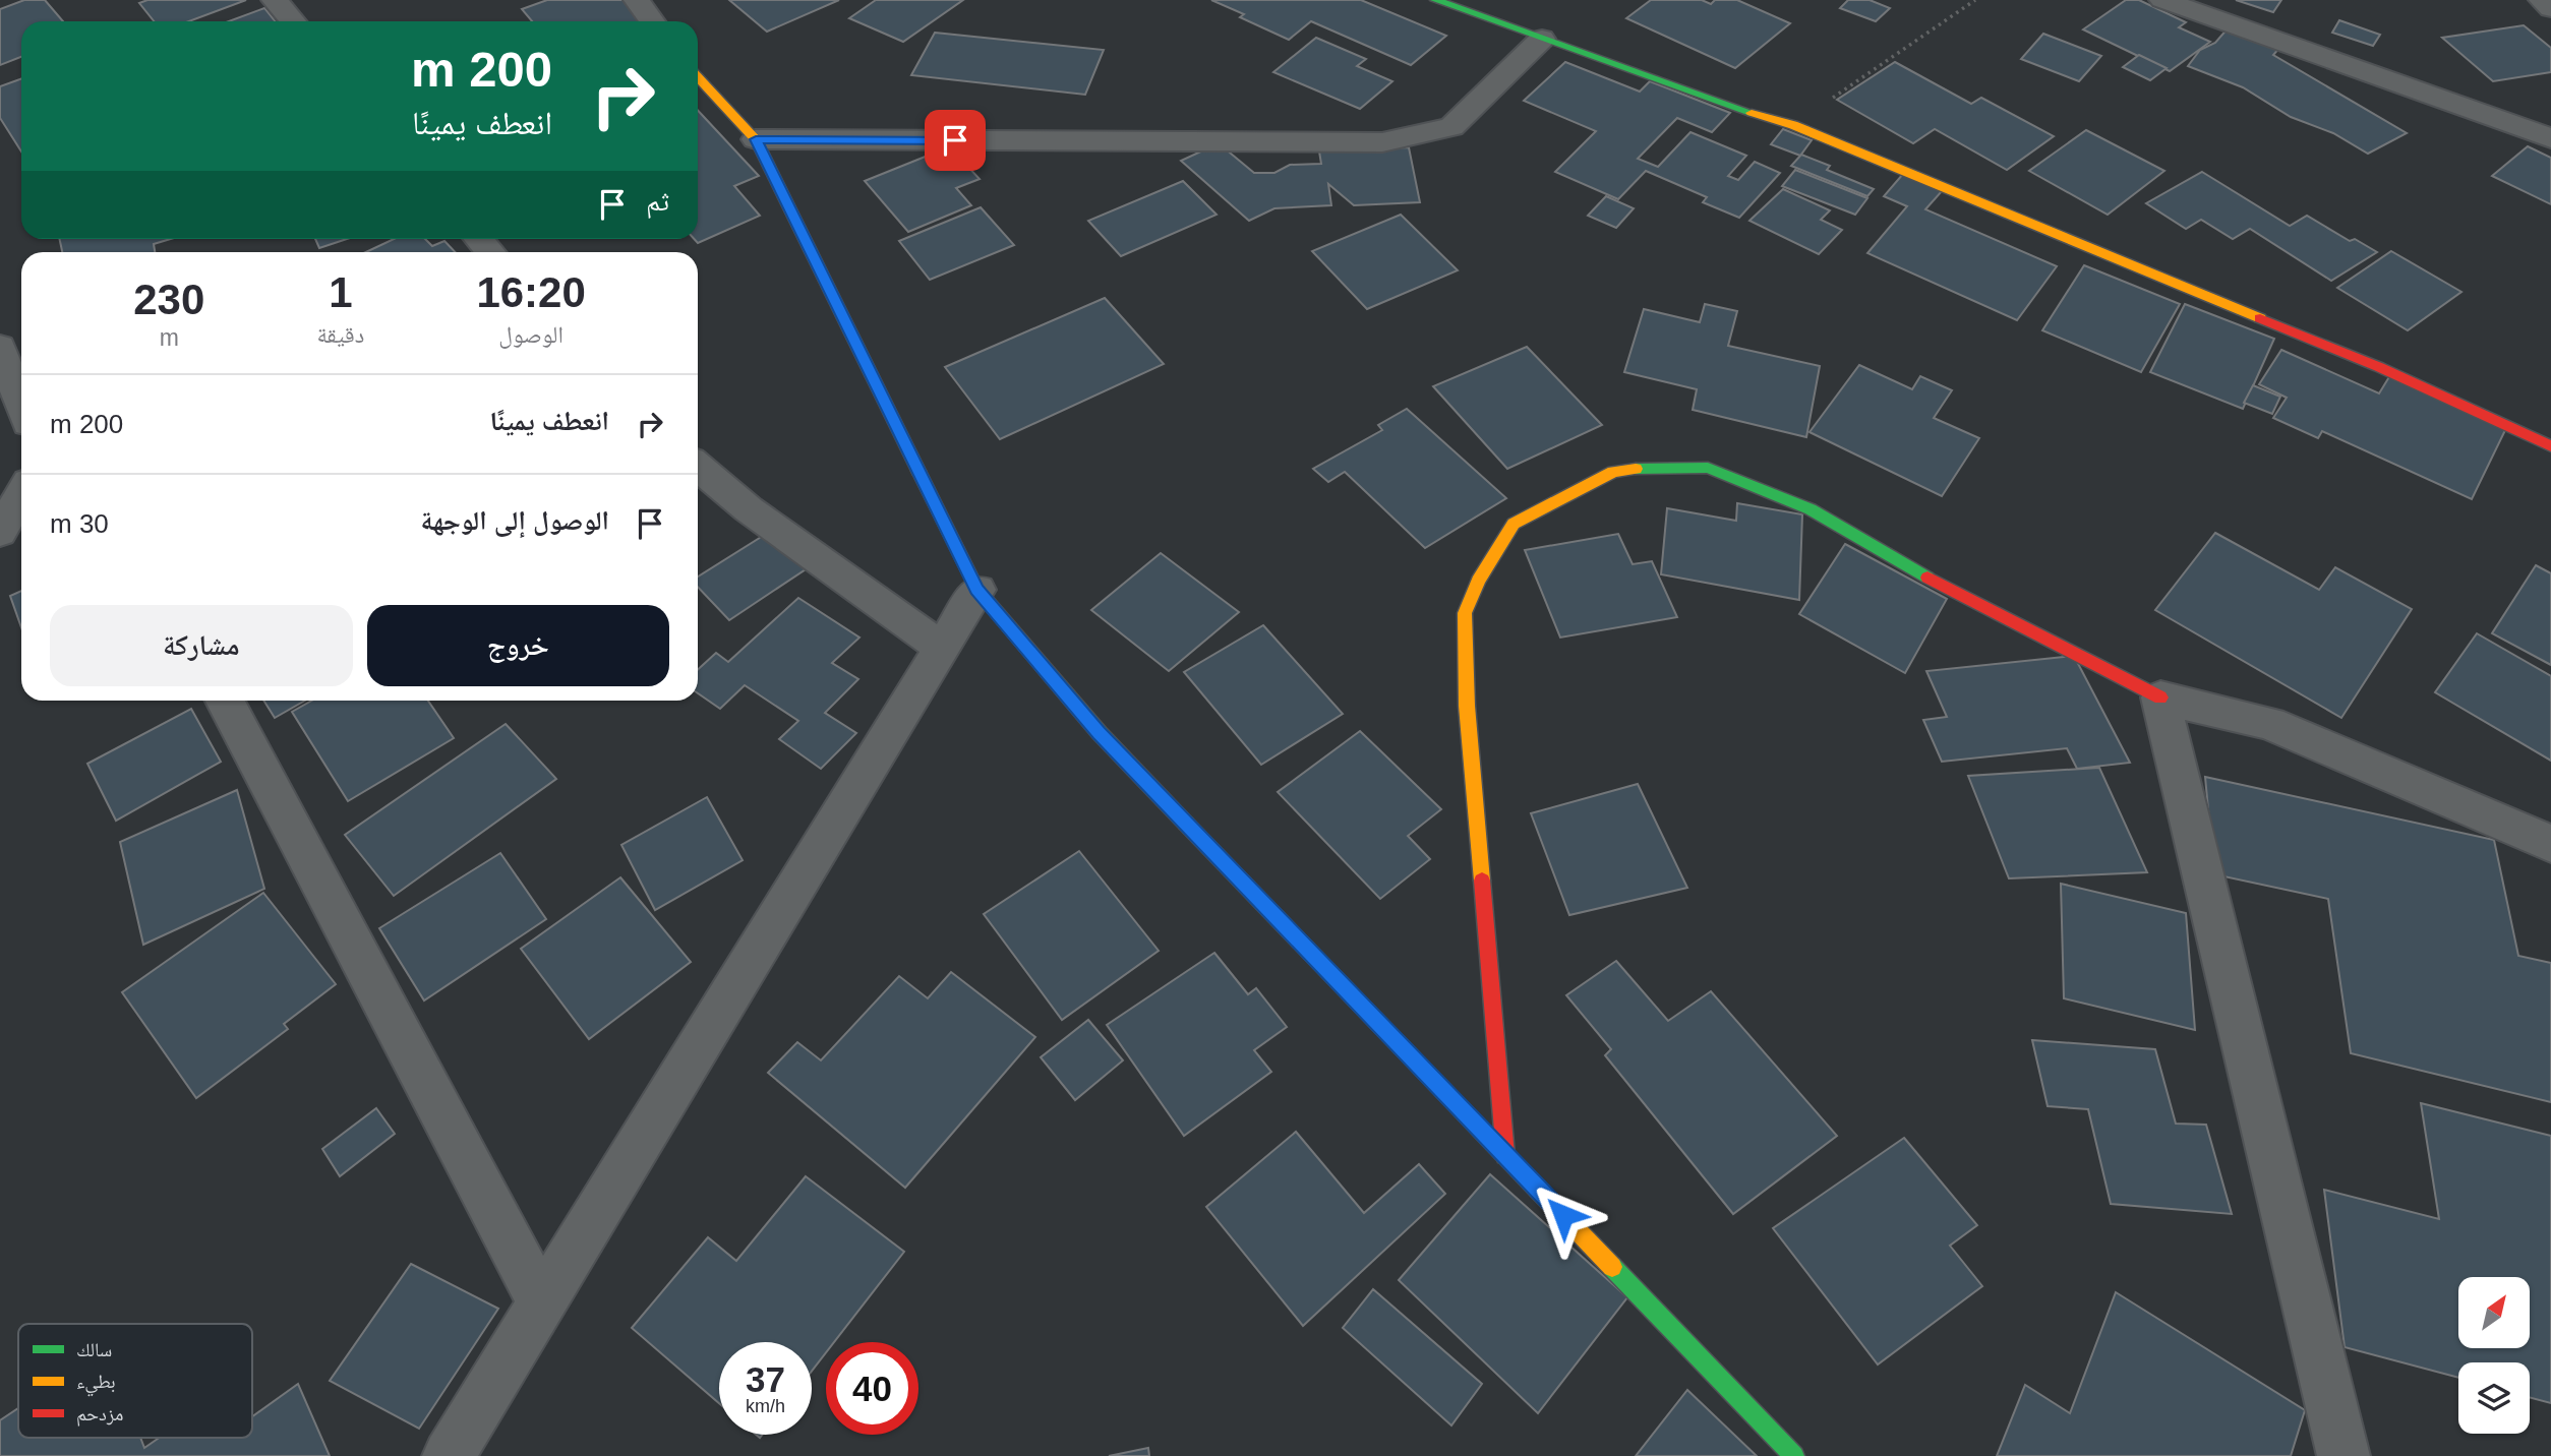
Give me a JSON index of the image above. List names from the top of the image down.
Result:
{
  "legend": ["سالك", "بطيء", "مزدحم"],
  "north": "top right",
  "page": {
    "turn": ["200 m", "انعطف يمينًا"],
    "then": "ثم",
    "eta": [
      "16:20",
      "الوصول",
      "1",
      "دقيقة",
      "230",
      "m"
    ],
    "list": [
      {
        "name": "انعطف يمينًا",
        "value": "200 m"
      },
      {
        "name": "الوصول إلى الوجهة",
        "value": "30 m"
      }
    ],
    "buttons": ["خروج", "مشاركة"],
    "speed": "37 km/h",
    "limit": "40"
  }
}
